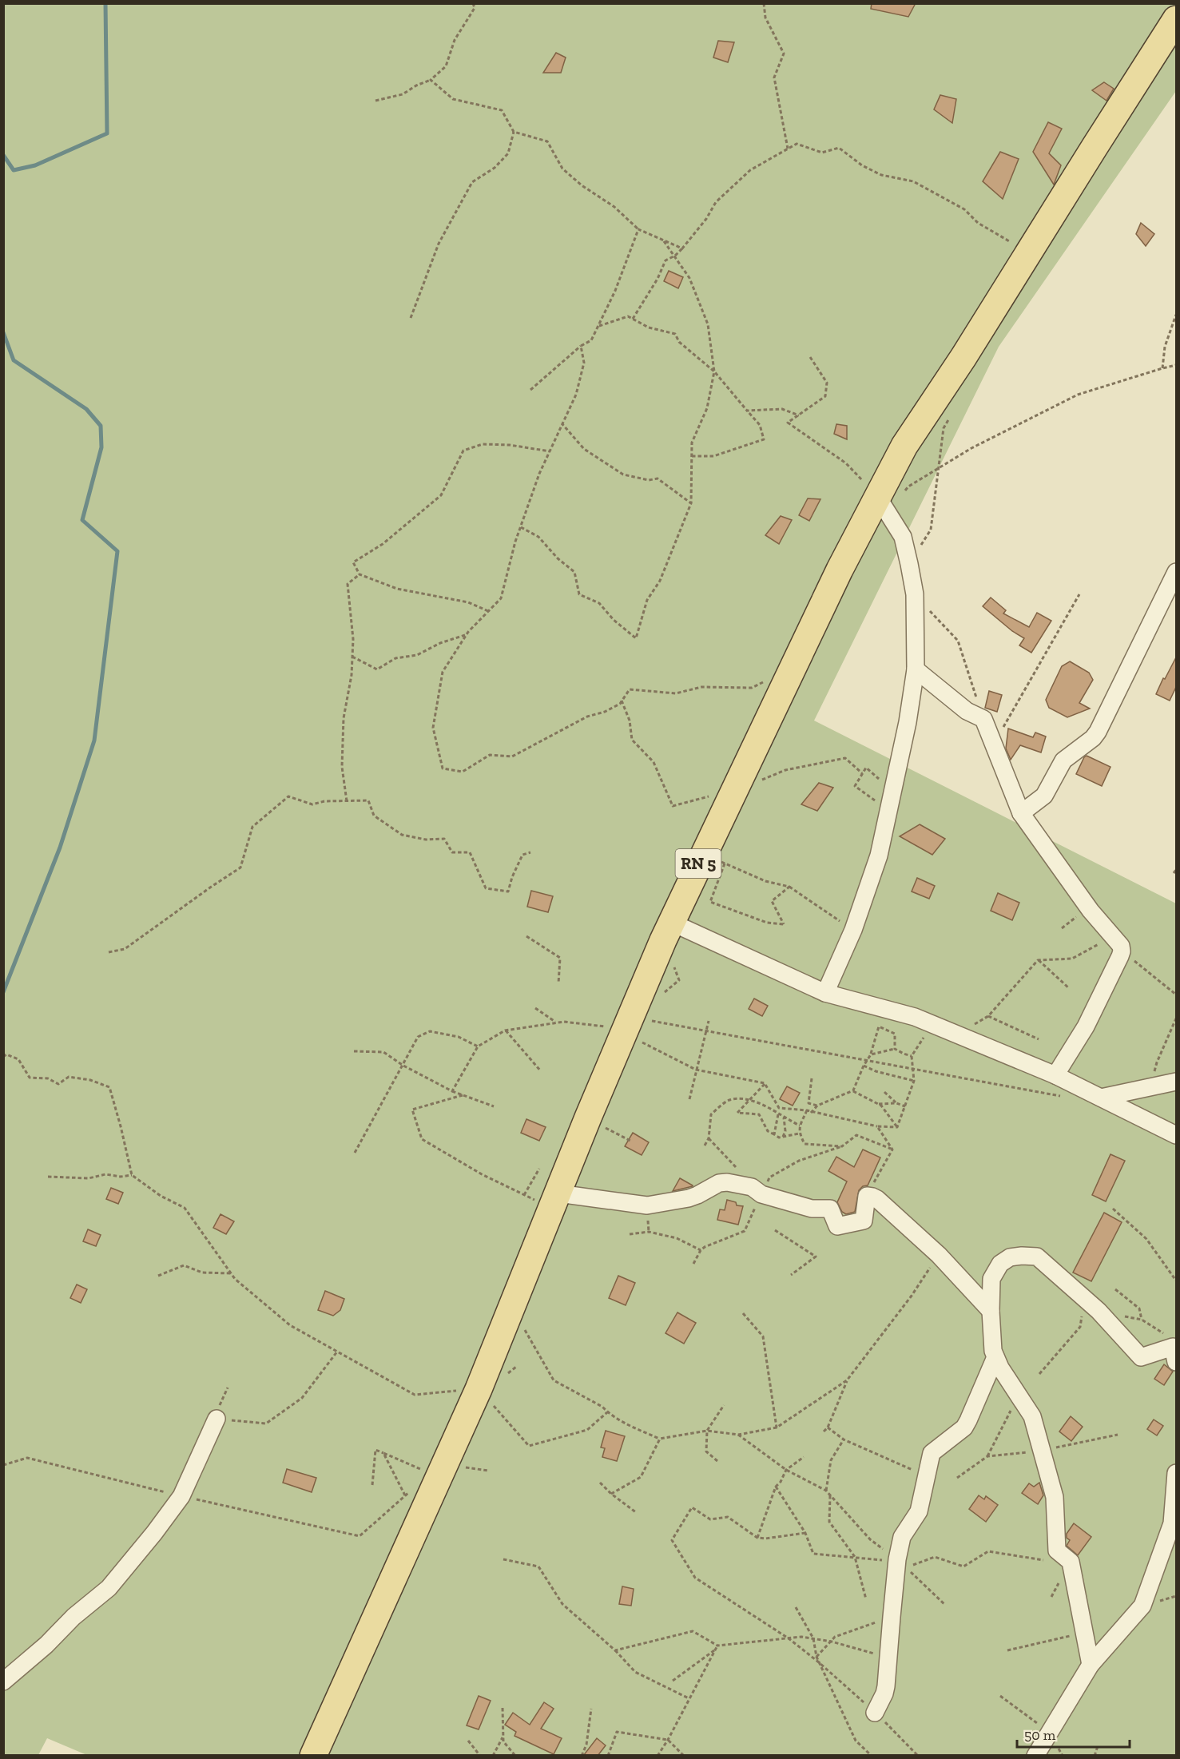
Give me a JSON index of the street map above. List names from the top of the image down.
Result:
{
  "streets": {
    "main road": ["RN 5"]
  },
  "scale_bar": "50 m"
}
